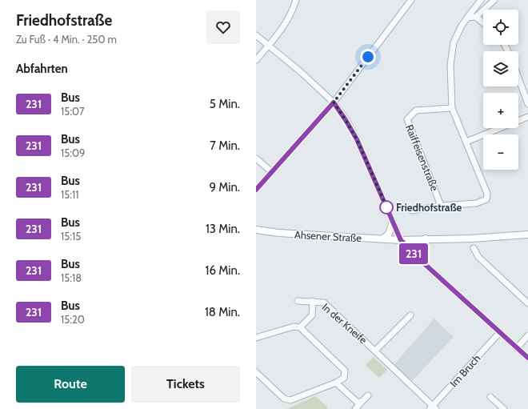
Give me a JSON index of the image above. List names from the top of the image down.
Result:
{
  "streets": {
    "main road": ["Ahsener Straße"],
    "street": ["Raiffeisenstraße", "In der Kneife", "Im Bruch"]
  },
  "crossings": [
    ["In der Kneife", "Im Bruch"]
  ],
  "places": ["Friedhofstraße"],
  "lines": ["bus line 231"],
  "page": {
    "heading": [
      ["Friedhofstraße", "Zu Fuß · 4 Min. · 250 m"],
      "Abfahrten"
    ],
    "on_map": "231",
    "map_buttons": ["+", "−"],
    "list": [
      {
        "mark": "231",
        "name": "Bus",
        "note": "15:07",
        "value": "5 Min."
      },
      {
        "mark": "231",
        "name": "Bus",
        "note": "15:09",
        "value": "7 Min."
      },
      {
        "mark": "231",
        "name": "Bus",
        "note": "15:11",
        "value": "9 Min."
      },
      {
        "mark": "231",
        "name": "Bus",
        "note": "15:15",
        "value": "13 Min."
      },
      {
        "mark": "231",
        "name": "Bus",
        "note": "15:18",
        "value": "16 Min."
      },
      {
        "mark": "231",
        "name": "Bus",
        "note": "15:20",
        "value": "18 Min."
      }
    ],
    "buttons": ["Route", "Tickets"]
  }
}
